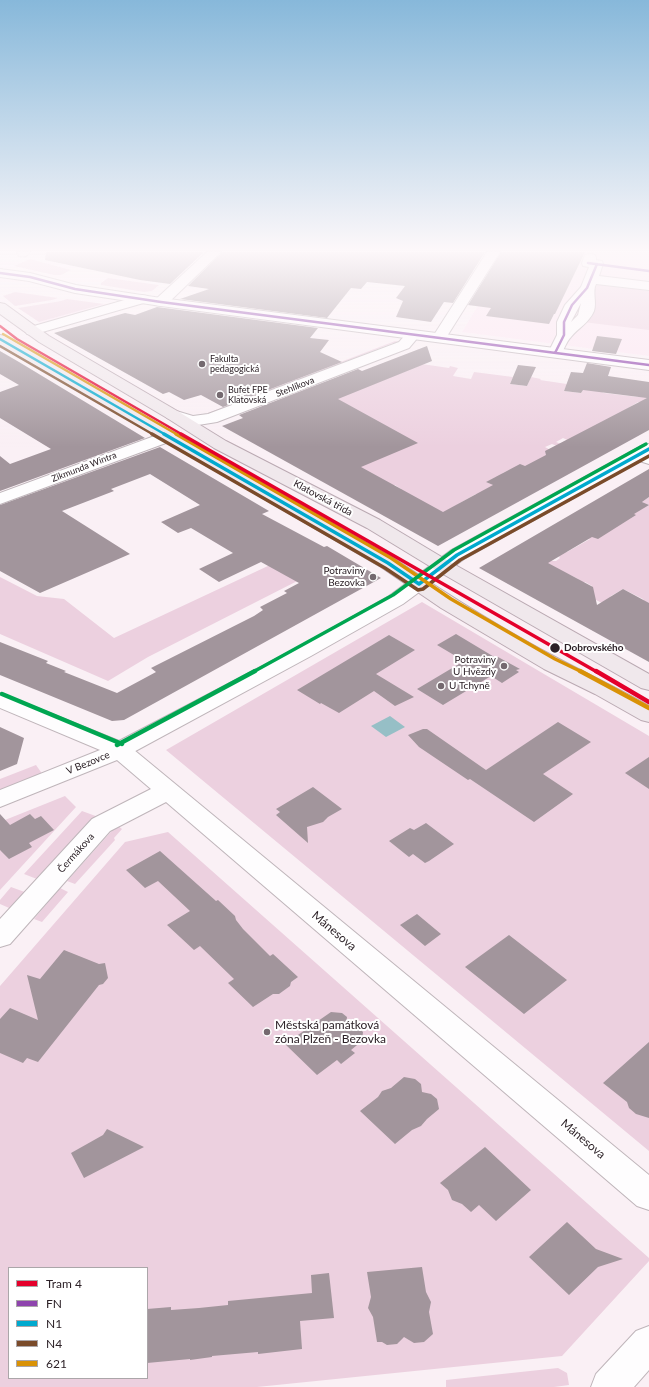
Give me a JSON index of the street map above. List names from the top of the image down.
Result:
{
  "streets": {
    "main road": ["Klatovská třída"],
    "street": [
      "Stehlíkova",
      "Zikmunda Wintra",
      "V Bezovce",
      "Čermákova",
      "Mánesova"
    ]
  },
  "crossings": [
    ["Stehlíkova", "Klatovská třída"],
    ["Klatovská třída", "V Bezovce"],
    ["V Bezovce", "Mánesova"],
    ["Čermákova", "Mánesova"]
  ],
  "places": [
    "Fakulta pedagogická",
    "Bufet FPE Klatovská",
    "Potraviny Bezovka",
    "Dobrovského",
    "Potraviny U Hvězdy",
    "U Tchyně",
    "Městská památková zóna Plzeň - Bezovka"
  ],
  "lines": [
    "transit line FN",
    "tram line 4",
    "transit line 621",
    "transit line N1",
    "transit line N4"
  ],
  "legend": [
    "Tram 4",
    "FN",
    "N1",
    "N4",
    "621"
  ]
}
